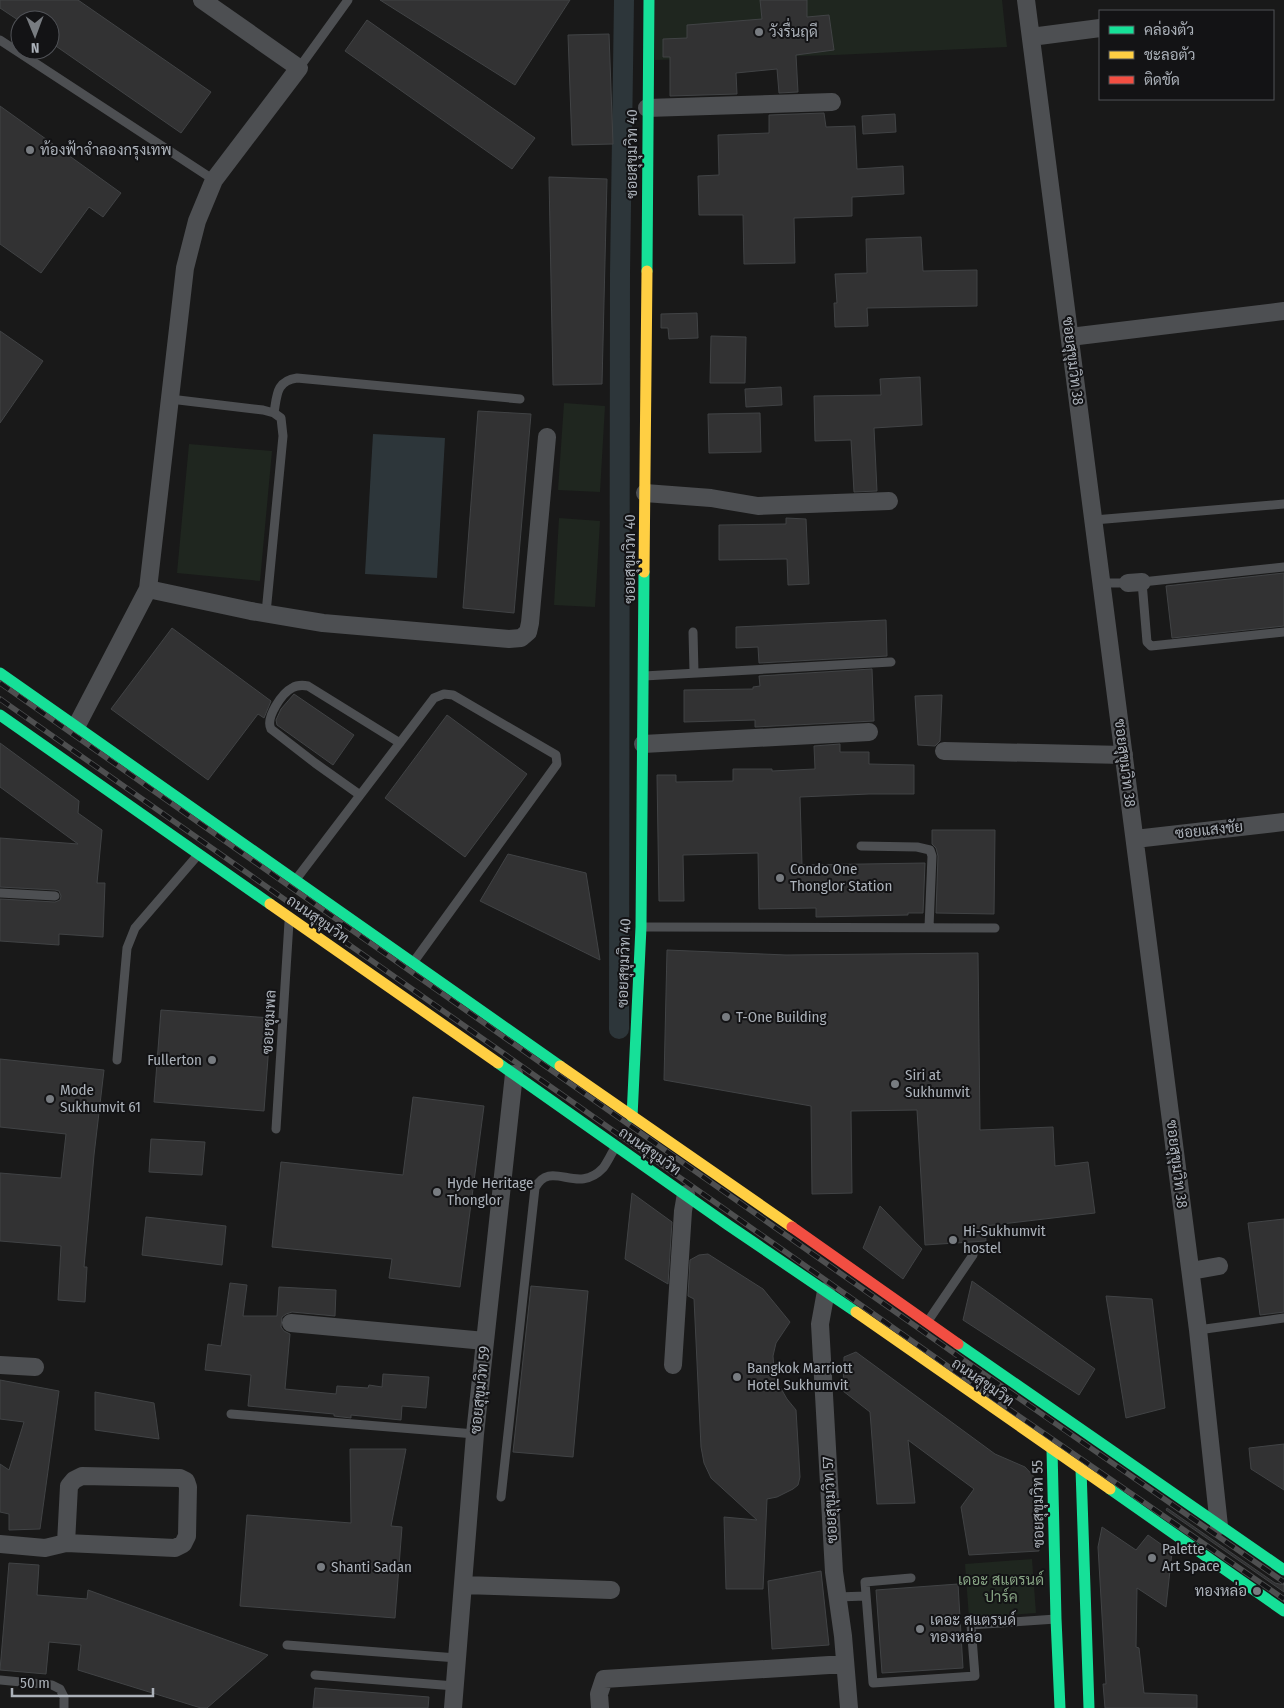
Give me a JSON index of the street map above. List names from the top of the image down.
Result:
{
  "streets": {
    "main road": ["ซอยสุขุมวิท 40", "ถนนสุขุมวิท", "ซอยสุขุมวิท 55"],
    "street": [
      "ซอยสุขุมวิท 38",
      "ซอยแสงชัย",
      "ซอยสุขุมวิท 59",
      "ซอยสุขุมวิท 57"
    ],
    "lane": ["ซอยชุมพล"]
  },
  "crossings": [
    ["ซอยสุขุมวิท 40", "ถนนสุขุมวิท"],
    ["ซอยสุขุมวิท 38", "ซอยแสงชัย"],
    ["ซอยสุขุมวิท 38", "ถนนสุขุมวิท"],
    ["ถนนสุขุมวิท", "ซอยชุมพล"],
    ["ถนนสุขุมวิท", "ซอยสุขุมวิท 59"],
    ["ถนนสุขุมวิท", "ซอยสุขุมวิท 57"],
    ["ถนนสุขุมวิท", "ซอยสุขุมวิท 55"]
  ],
  "parks": ["เดอะ สแตรนด์ ปาร์ค"],
  "places": [
    "วังรื่นฤดี",
    "ท้องฟ้าจำลองกรุงเทพ",
    "Condo One Thonglor Station",
    "T-One Building",
    "Fullerton",
    "Siri at Sukhumvit",
    "Mode Sukhumvit 61",
    "Hyde Heritage Thonglor",
    "Hi-Sukhumvit hostel",
    "Bangkok Marriott Hotel Sukhumvit",
    "Palette Art Space",
    "Shanti Sadan",
    "ทองหล่อ",
    "เดอะ สแตรนด์ ทองหล่อ"
  ],
  "legend": ["คล่องตัว", "ชะลอตัว", "ติดขัด"],
  "scale_bar": "50 m",
  "north": "bottom"
}
